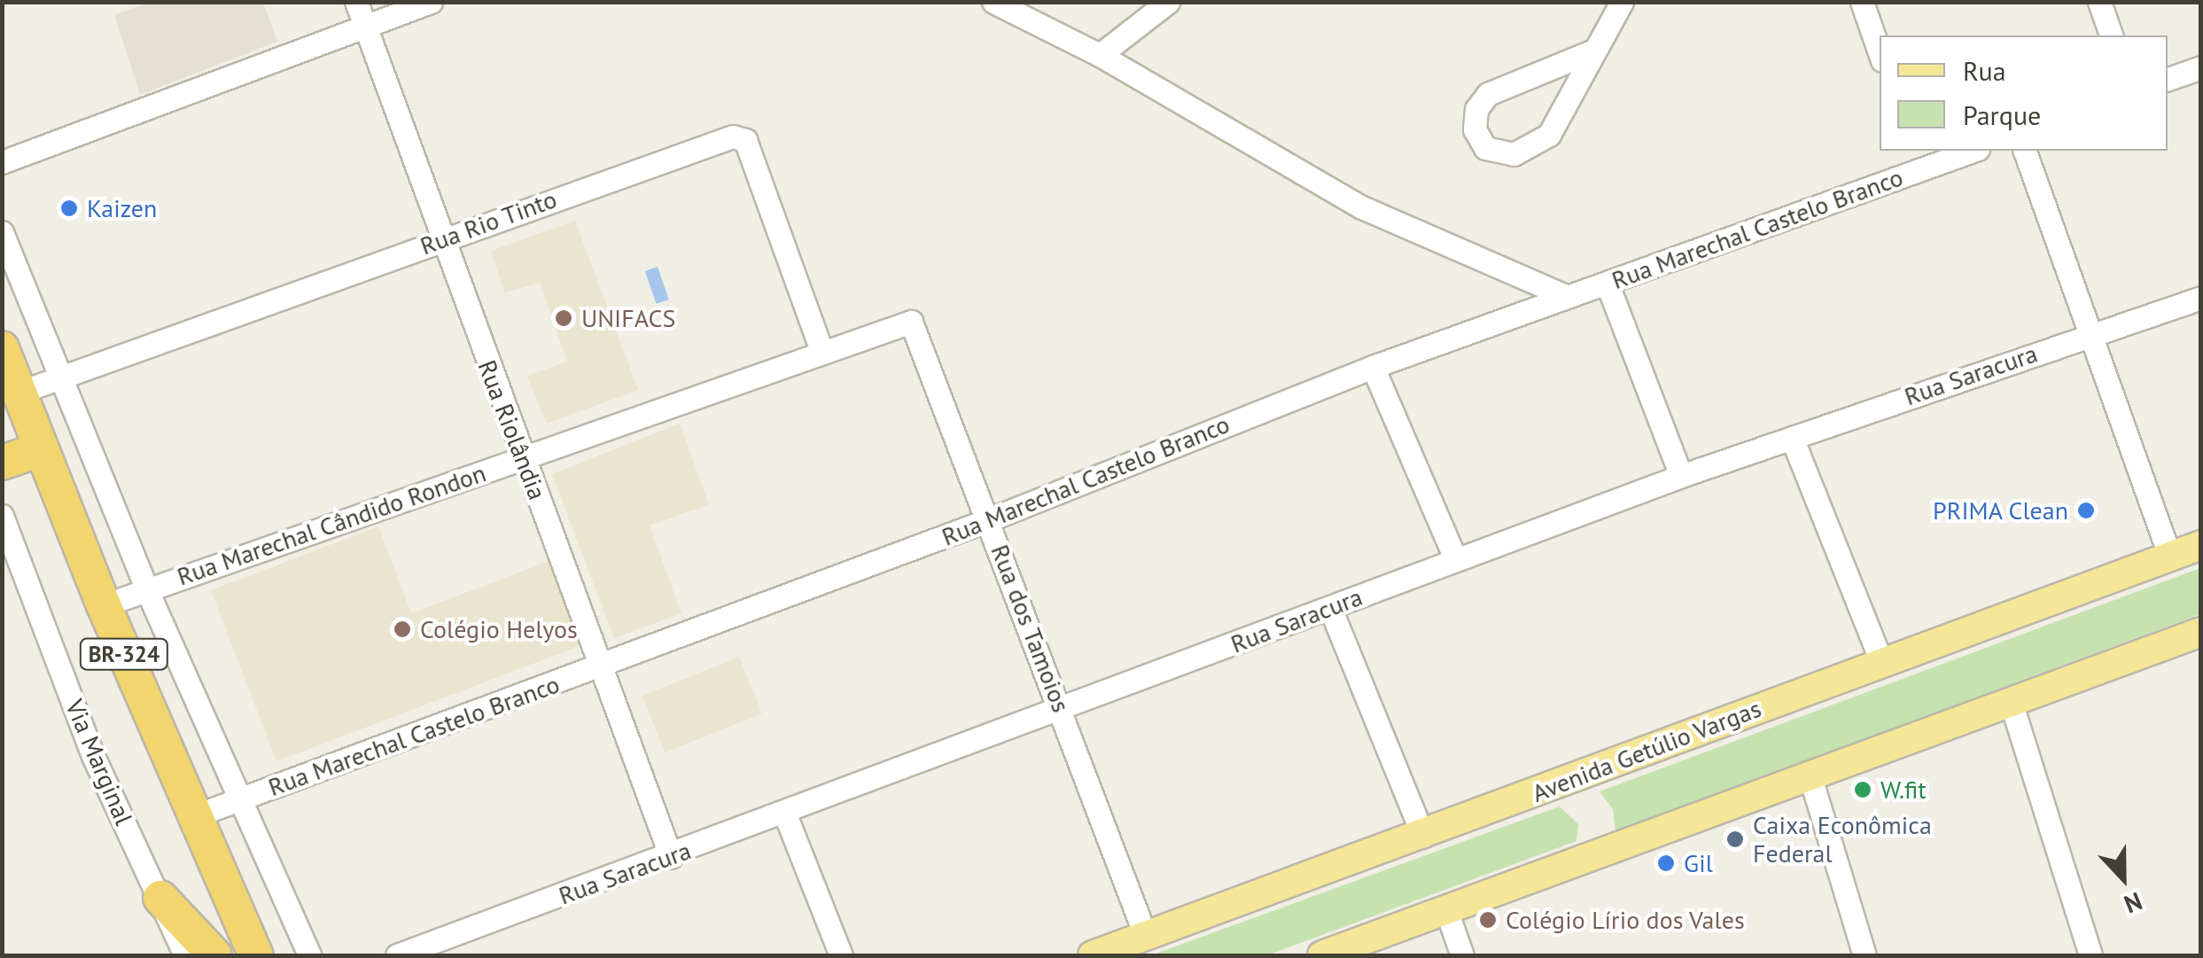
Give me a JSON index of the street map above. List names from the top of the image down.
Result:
{
  "streets": {
    "highway": ["BR-324"],
    "main road": ["Avenida Getúlio Vargas"],
    "street": [
      "Rua Rio Tinto",
      "Rua Marechal Castelo Branco",
      "Rua Saracura",
      "Rua Riolândia",
      "Rua Marechal Cândido Rondon",
      "Rua dos Tamoios",
      "Via Marginal"
    ]
  },
  "crossings": [
    ["Rua Rio Tinto", "Rua Riolândia"],
    ["Rua Rio Tinto", "Rua Marechal Cândido Rondon"],
    ["Rua Rio Tinto", "BR-324"],
    ["Rua Marechal Castelo Branco", "Rua Riolândia"],
    ["Rua Marechal Castelo Branco", "Rua dos Tamoios"],
    ["Rua Marechal Castelo Branco", "BR-324"],
    ["Rua Saracura", "Rua Riolândia"],
    ["Rua Saracura", "Rua dos Tamoios"],
    ["Rua Riolândia", "Rua Marechal Cândido Rondon"],
    ["Rua Marechal Cândido Rondon", "Rua dos Tamoios"],
    ["Rua Marechal Cândido Rondon", "BR-324"],
    ["Rua dos Tamoios", "Avenida Getúlio Vargas"]
  ],
  "places": [
    "Kaizen",
    "UNIFACS",
    "PRIMA Clean",
    "Colégio Helyos",
    "W.fit",
    "Caixa Econômica Federal",
    "Gil",
    "Colégio Lírio dos Vales"
  ],
  "legend": ["Rua", "Parque"],
  "north": "bottom"
}
